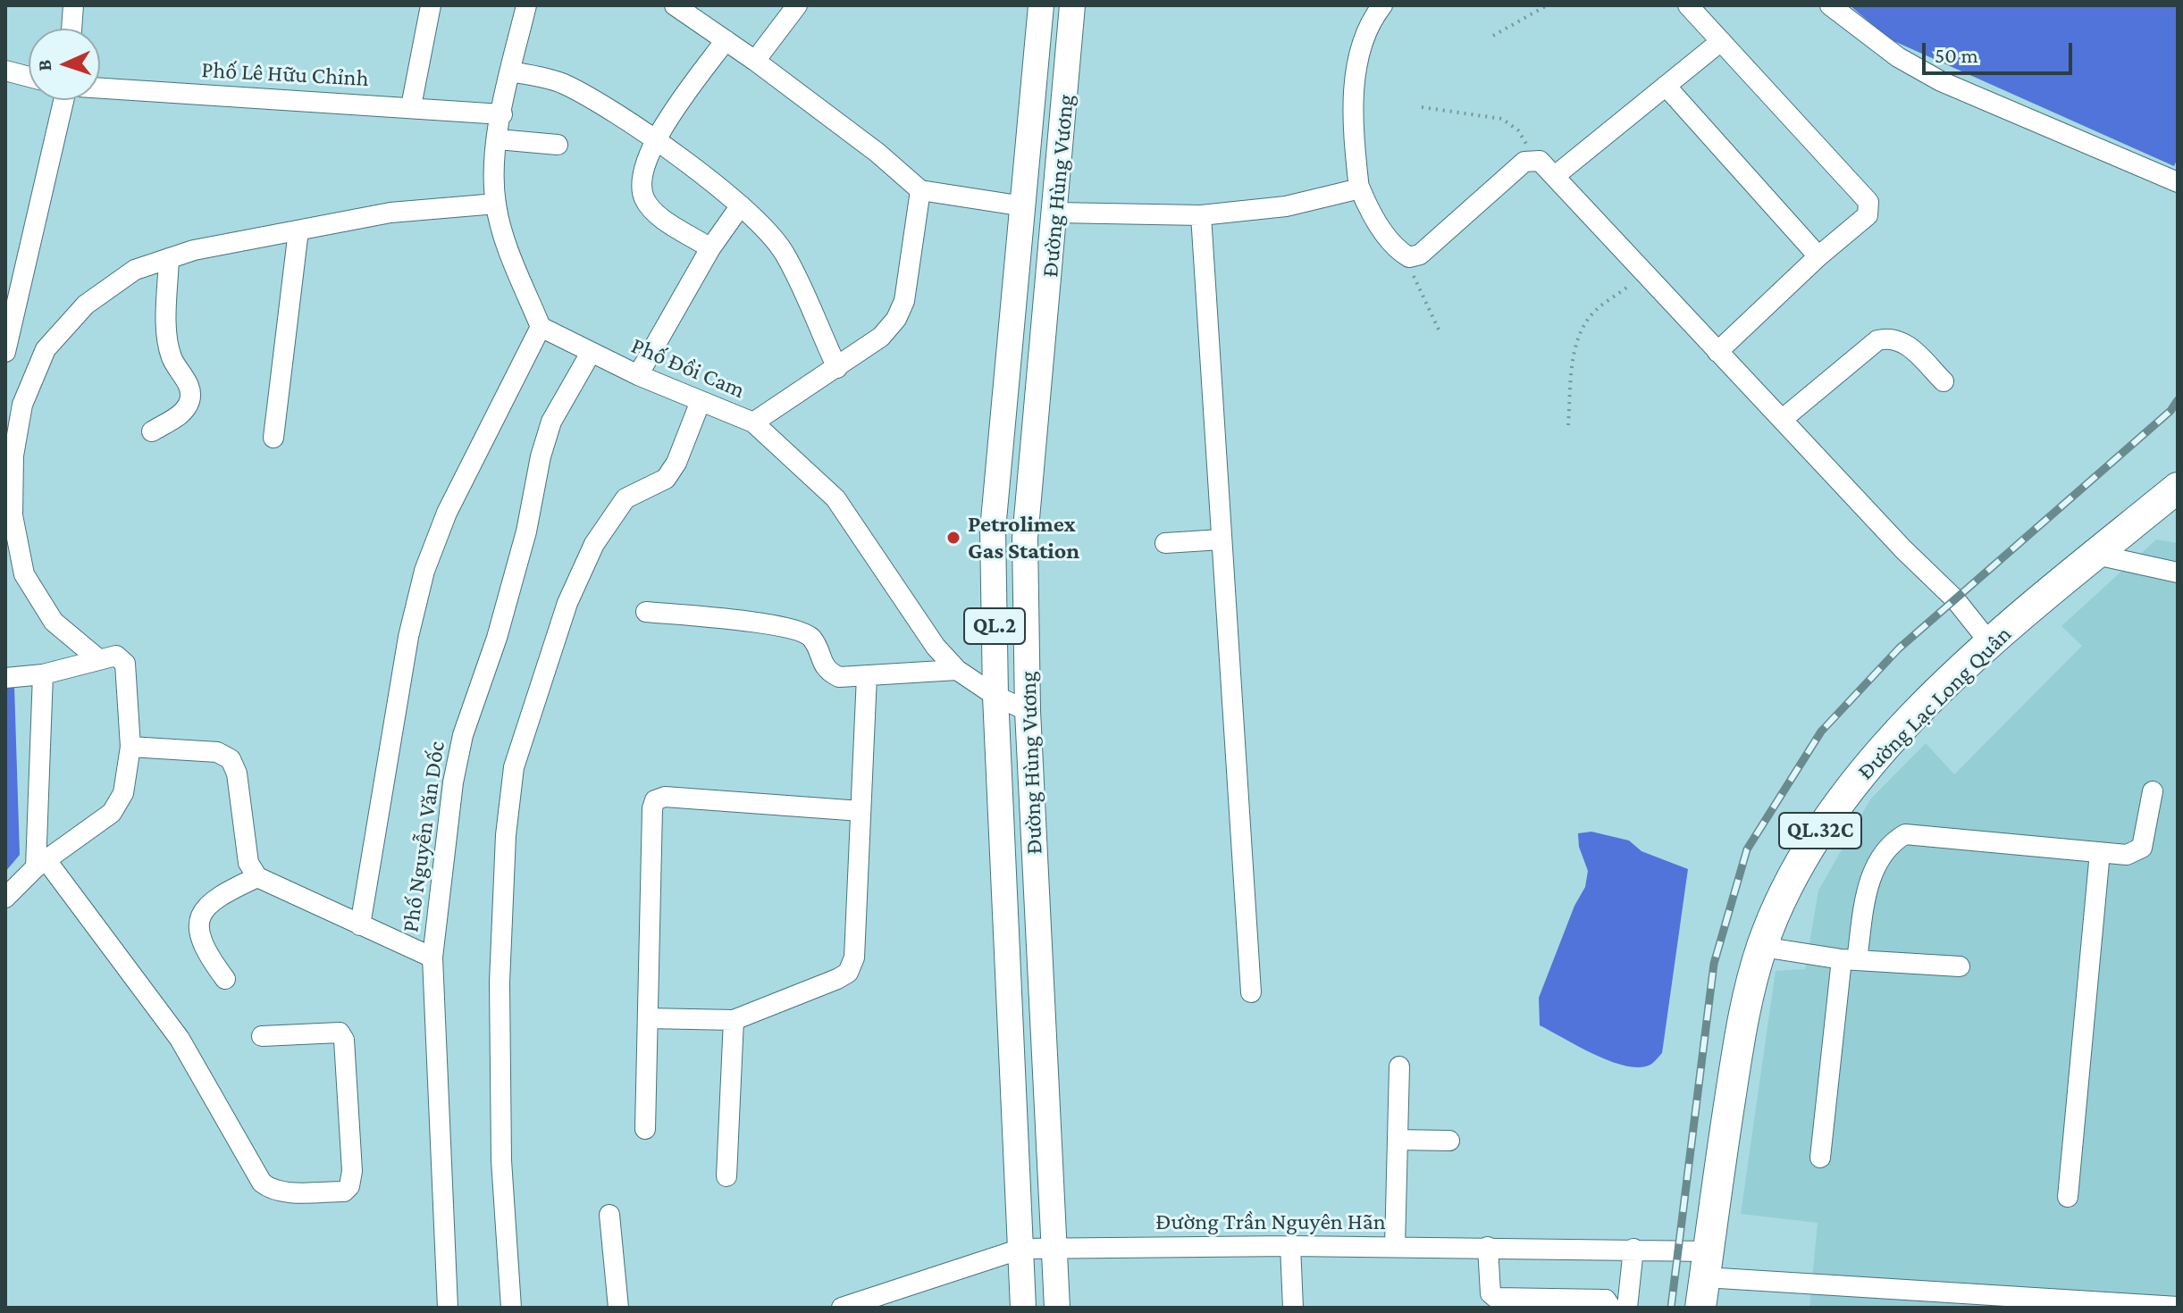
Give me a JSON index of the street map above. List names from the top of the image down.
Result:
{
  "streets": {
    "highway": ["Đường Lạc Long Quân", "QL.32C"],
    "main road": ["Đường Hùng Vương", "QL.2"],
    "street": [
      "Phố Lê Hữu Chỉnh",
      "Phố Đồi Cam",
      "Phố Nguyễn Văn Dốc",
      "Đường Trần Nguyên Hãn"
    ]
  },
  "crossings": [
    ["Đường Hùng Vương", "Phố Đồi Cam"],
    ["Đường Hùng Vương", "Đường Trần Nguyên Hãn"],
    ["Phố Đồi Cam", "Phố Nguyễn Văn Dốc"],
    ["Đường Lạc Long Quân", "Đường Trần Nguyên Hãn"]
  ],
  "places": ["Petrolimex Gas Station"],
  "scale_bar": "50 m",
  "north": "left"
}
